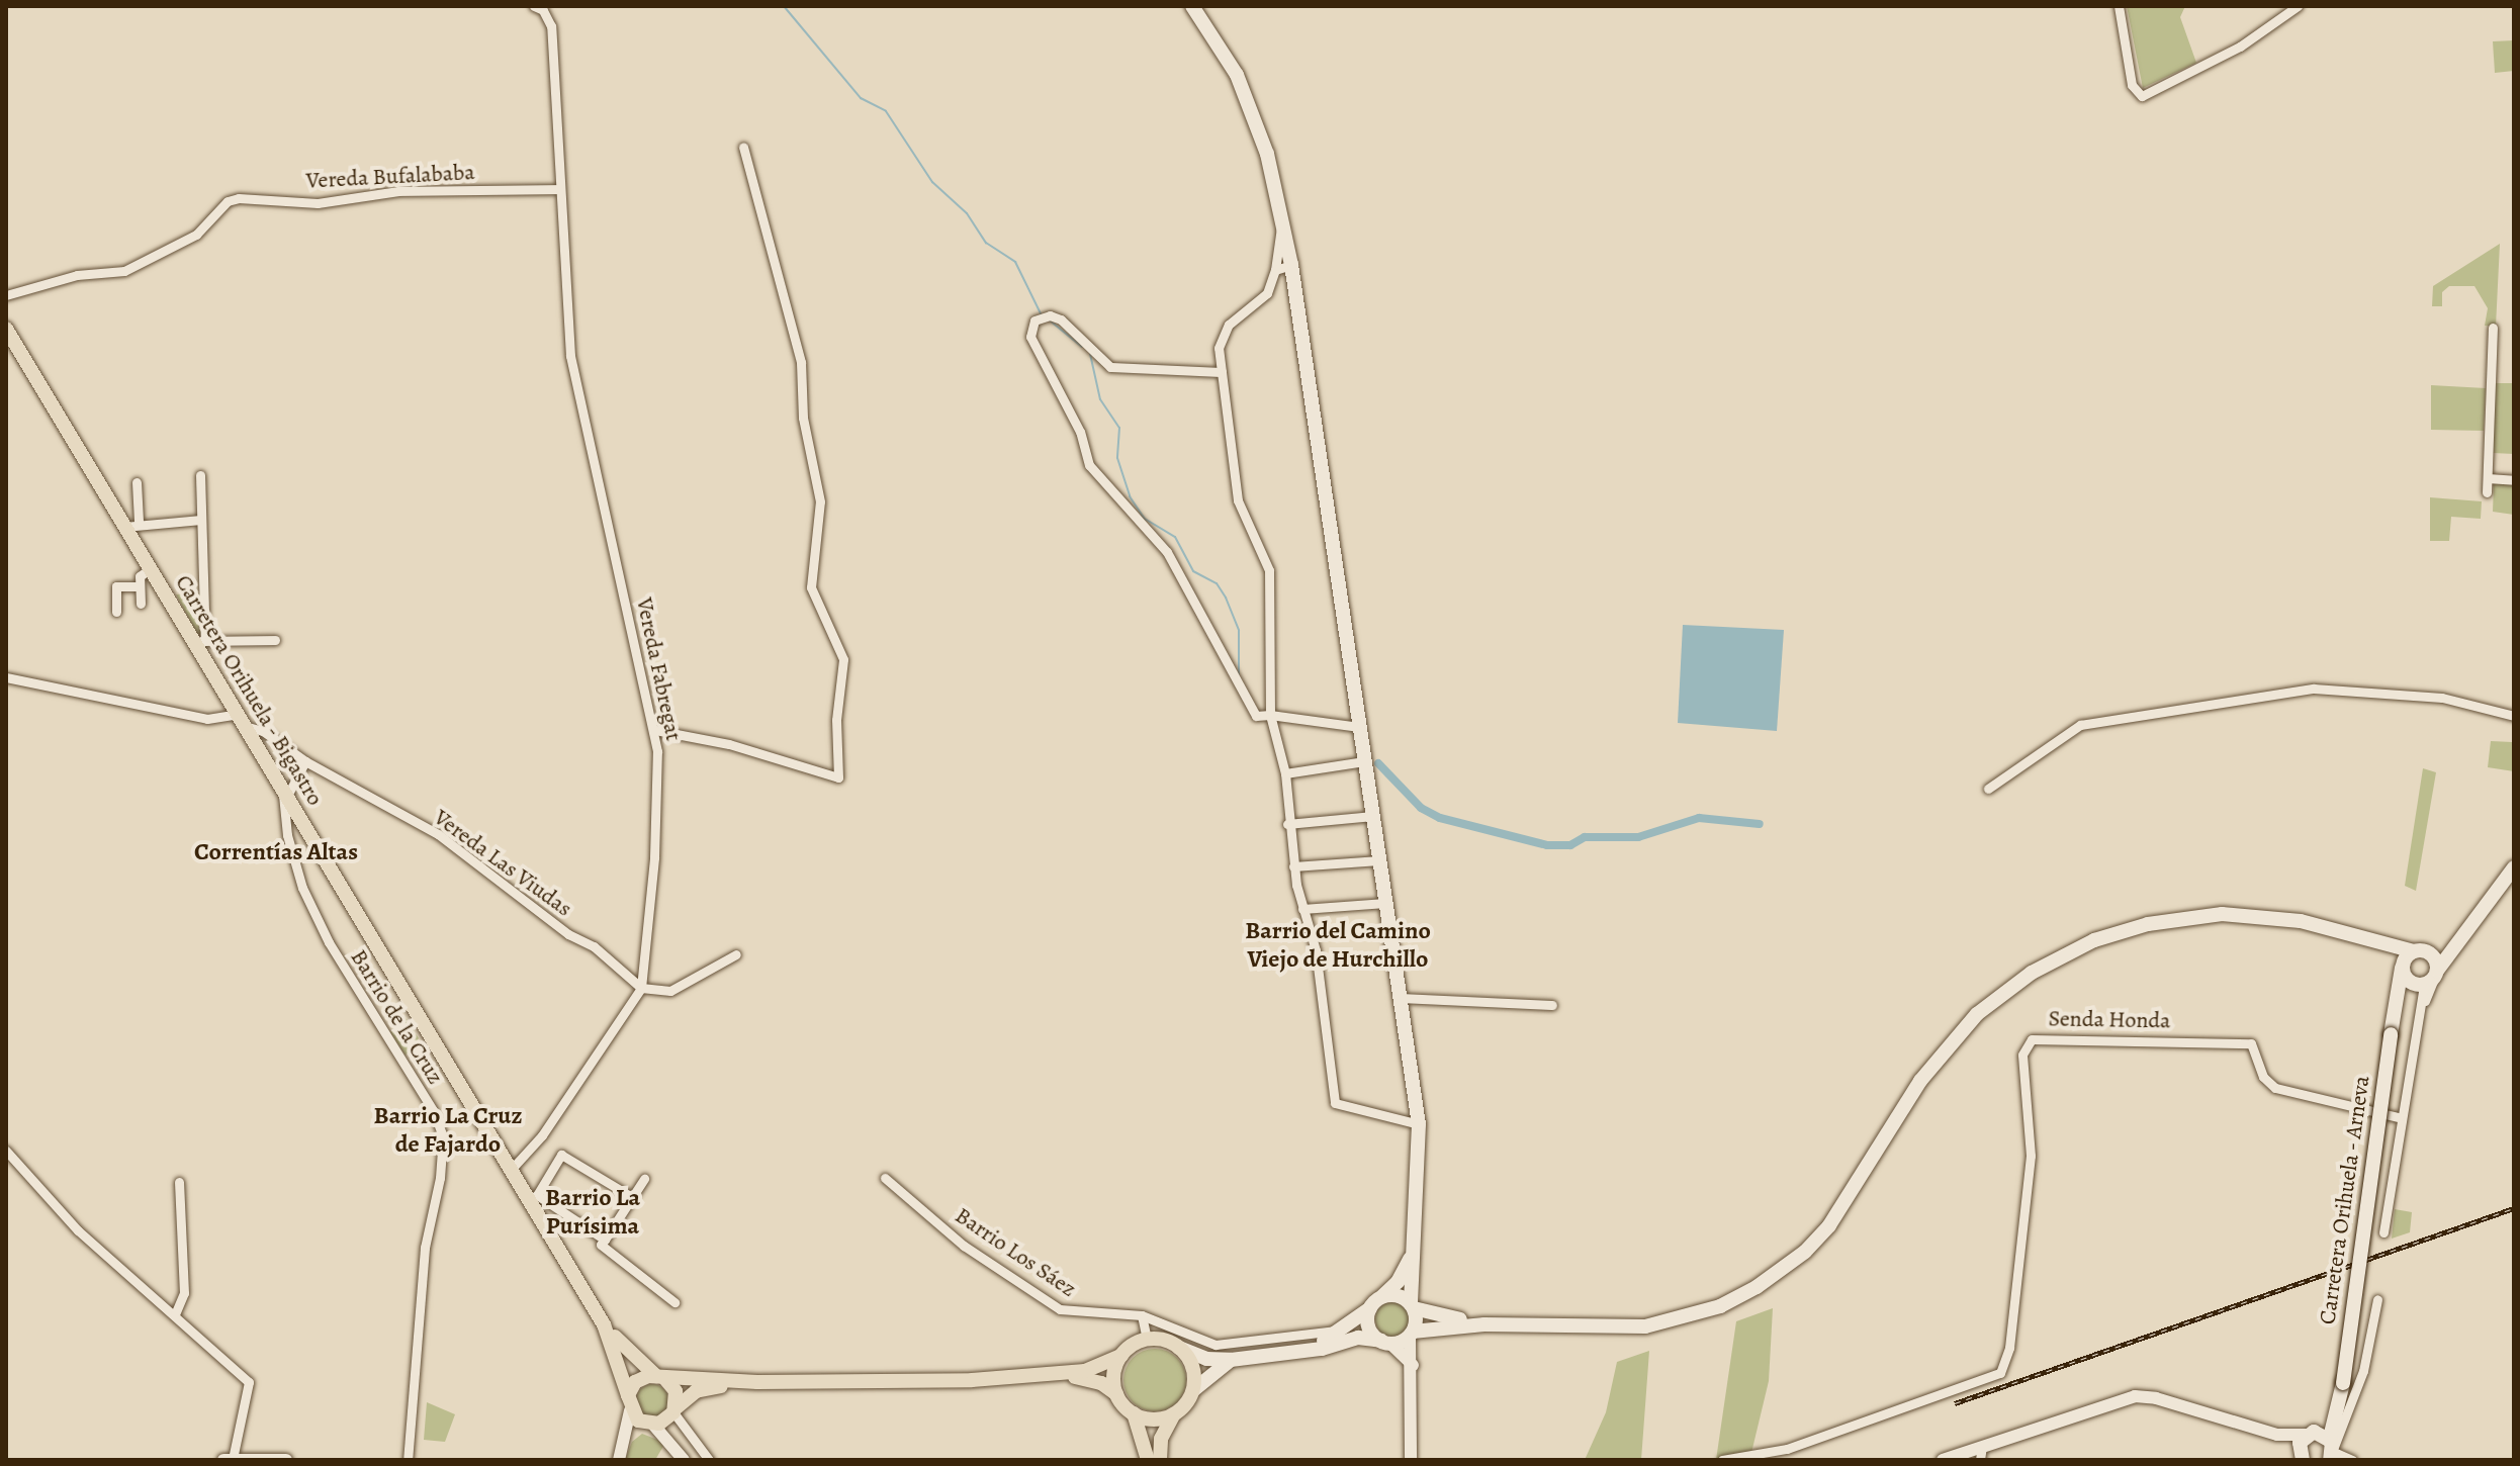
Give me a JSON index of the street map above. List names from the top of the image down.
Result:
{
  "streets": {
    "main road": ["Carretera Orihuela - Bigastro", "Carretera Orihuela - Arneva"],
    "street": [
      "Vereda Bufalababa",
      "Vereda Fabregat",
      "Vereda Las Viudas",
      "Barrio de la Cruz",
      "Senda Honda",
      "Barrio Los Sáez"
    ]
  },
  "crossings": [
    ["Vereda Bufalababa", "Vereda Fabregat"],
    ["Vereda Fabregat", "Carretera Orihuela - Bigastro"],
    ["Vereda Fabregat", "Vereda Las Viudas"],
    ["Carretera Orihuela - Bigastro", "Vereda Las Viudas"],
    ["Carretera Orihuela - Bigastro", "Barrio de la Cruz"]
  ],
  "districts": [
    "Correntías Altas",
    "Barrio del Camino Viejo de Hurchillo",
    "Barrio La Cruz de Fajardo",
    "Barrio La Purísima"
  ]
}
